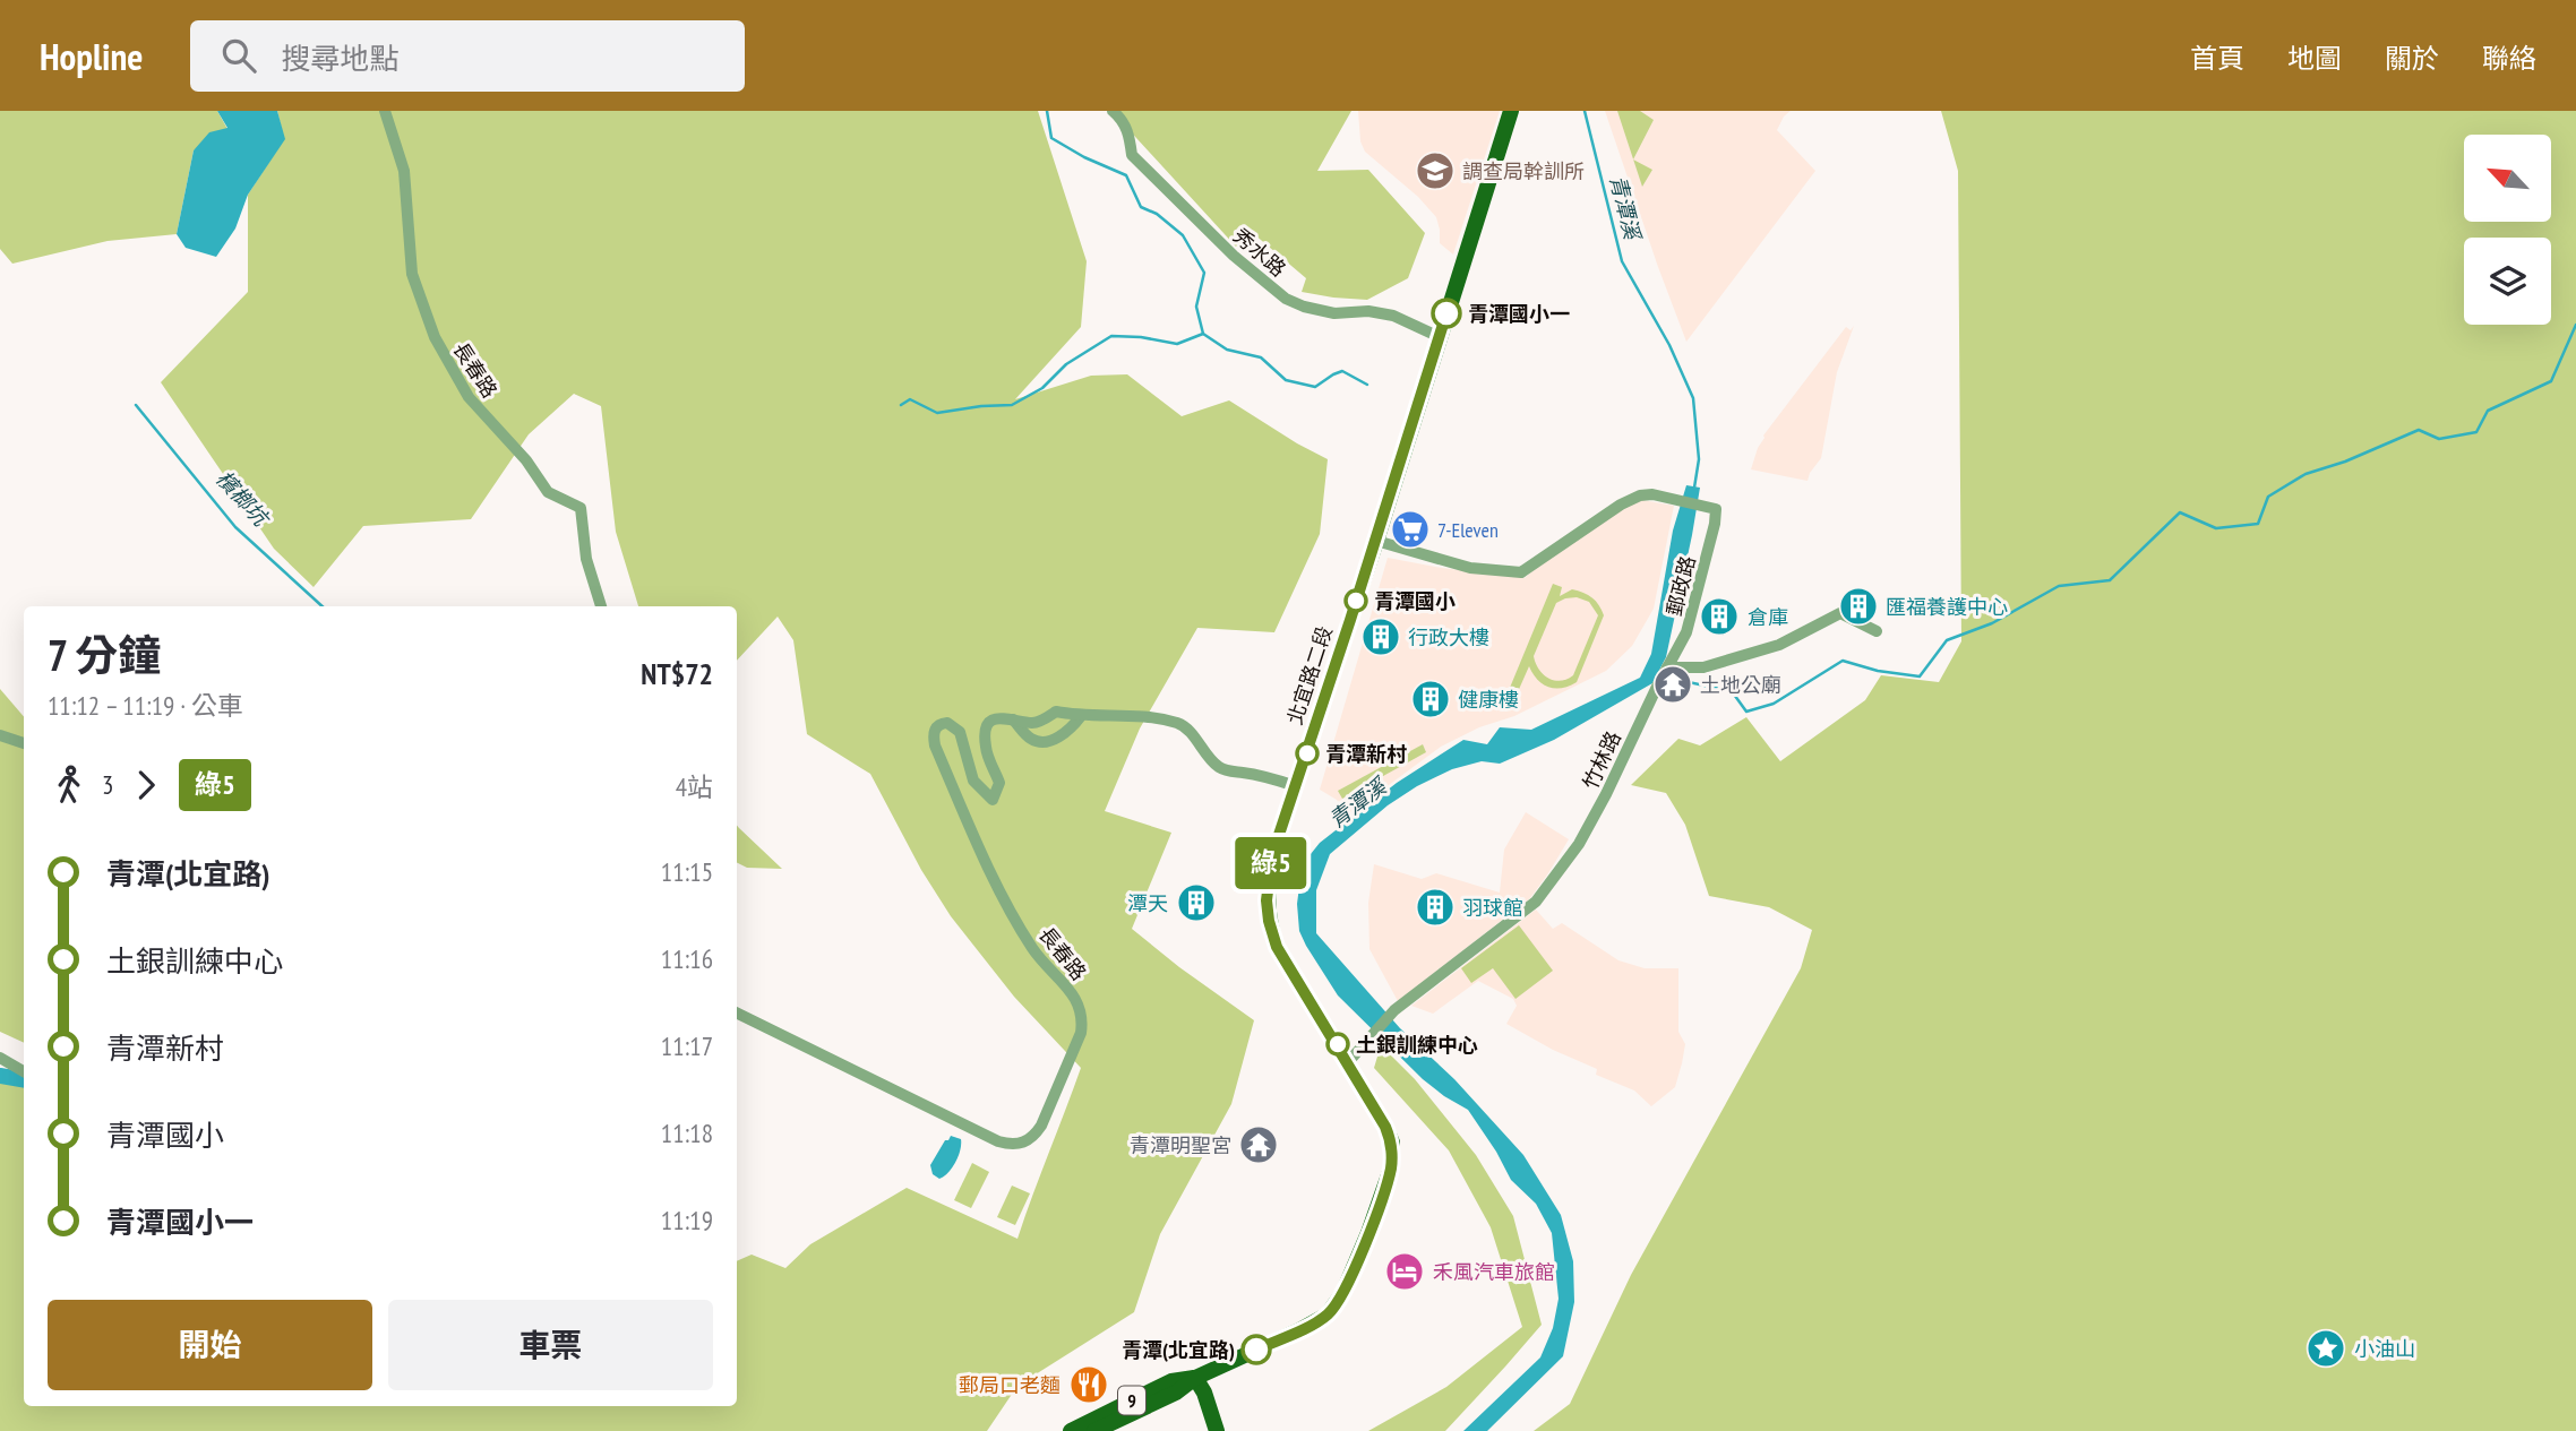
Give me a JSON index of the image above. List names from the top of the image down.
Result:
{
  "streets": {
    "main road": ["北宜路二段", "9"],
    "street": [
      "秀水路",
      "長春路",
      "郵政路",
      "竹林路"
    ]
  },
  "crossings": [
    ["秀水路", "北宜路二段"],
    ["長春路", "北宜路二段"],
    ["郵政路", "北宜路二段"],
    ["郵政路", "竹林路"],
    ["北宜路二段", "竹林路"],
    ["北宜路二段", "9"]
  ],
  "water": ["青潭溪", "檳榔坑"],
  "places": {
    "school or university": ["調查局幹訓所"],
    "other": [
      "青潭國小一",
      "青潭國小",
      "青潭新村",
      "土銀訓練中心",
      "青潭(北宜路)"
    ],
    "supermarket": ["7-Eleven"],
    "building": [
      "匯福養護中心",
      "倉庫",
      "行政大樓",
      "健康樓",
      "潭天",
      "羽球館"
    ],
    "temple": ["土地公廟", "青潭明聖宮"],
    "hotel": ["禾風汽車旅館"],
    "place": ["小油山"],
    "restaurant": ["郵局口老麵"]
  },
  "lines": ["bus line 綠5"],
  "north": "top left",
  "page": {
    "header": "Hopline",
    "search": "搜尋地點",
    "nav": [
      "首頁",
      "地圖",
      "關於",
      "聯絡"
    ],
    "on_map": "綠5",
    "heading": ["7 分鐘", "11:12 – 11:19 · 公車", "NT$72"],
    "legs": ["3", "綠5", "4站"],
    "list": [
      {
        "name": "青潭(北宜路)",
        "value": "11:15"
      },
      {
        "name": "土銀訓練中心",
        "value": "11:16"
      },
      {
        "name": "青潭新村",
        "value": "11:17"
      },
      {
        "name": "青潭國小",
        "value": "11:18"
      },
      {
        "name": "青潭國小一",
        "value": "11:19"
      }
    ],
    "buttons": ["開始", "車票"]
  }
}
